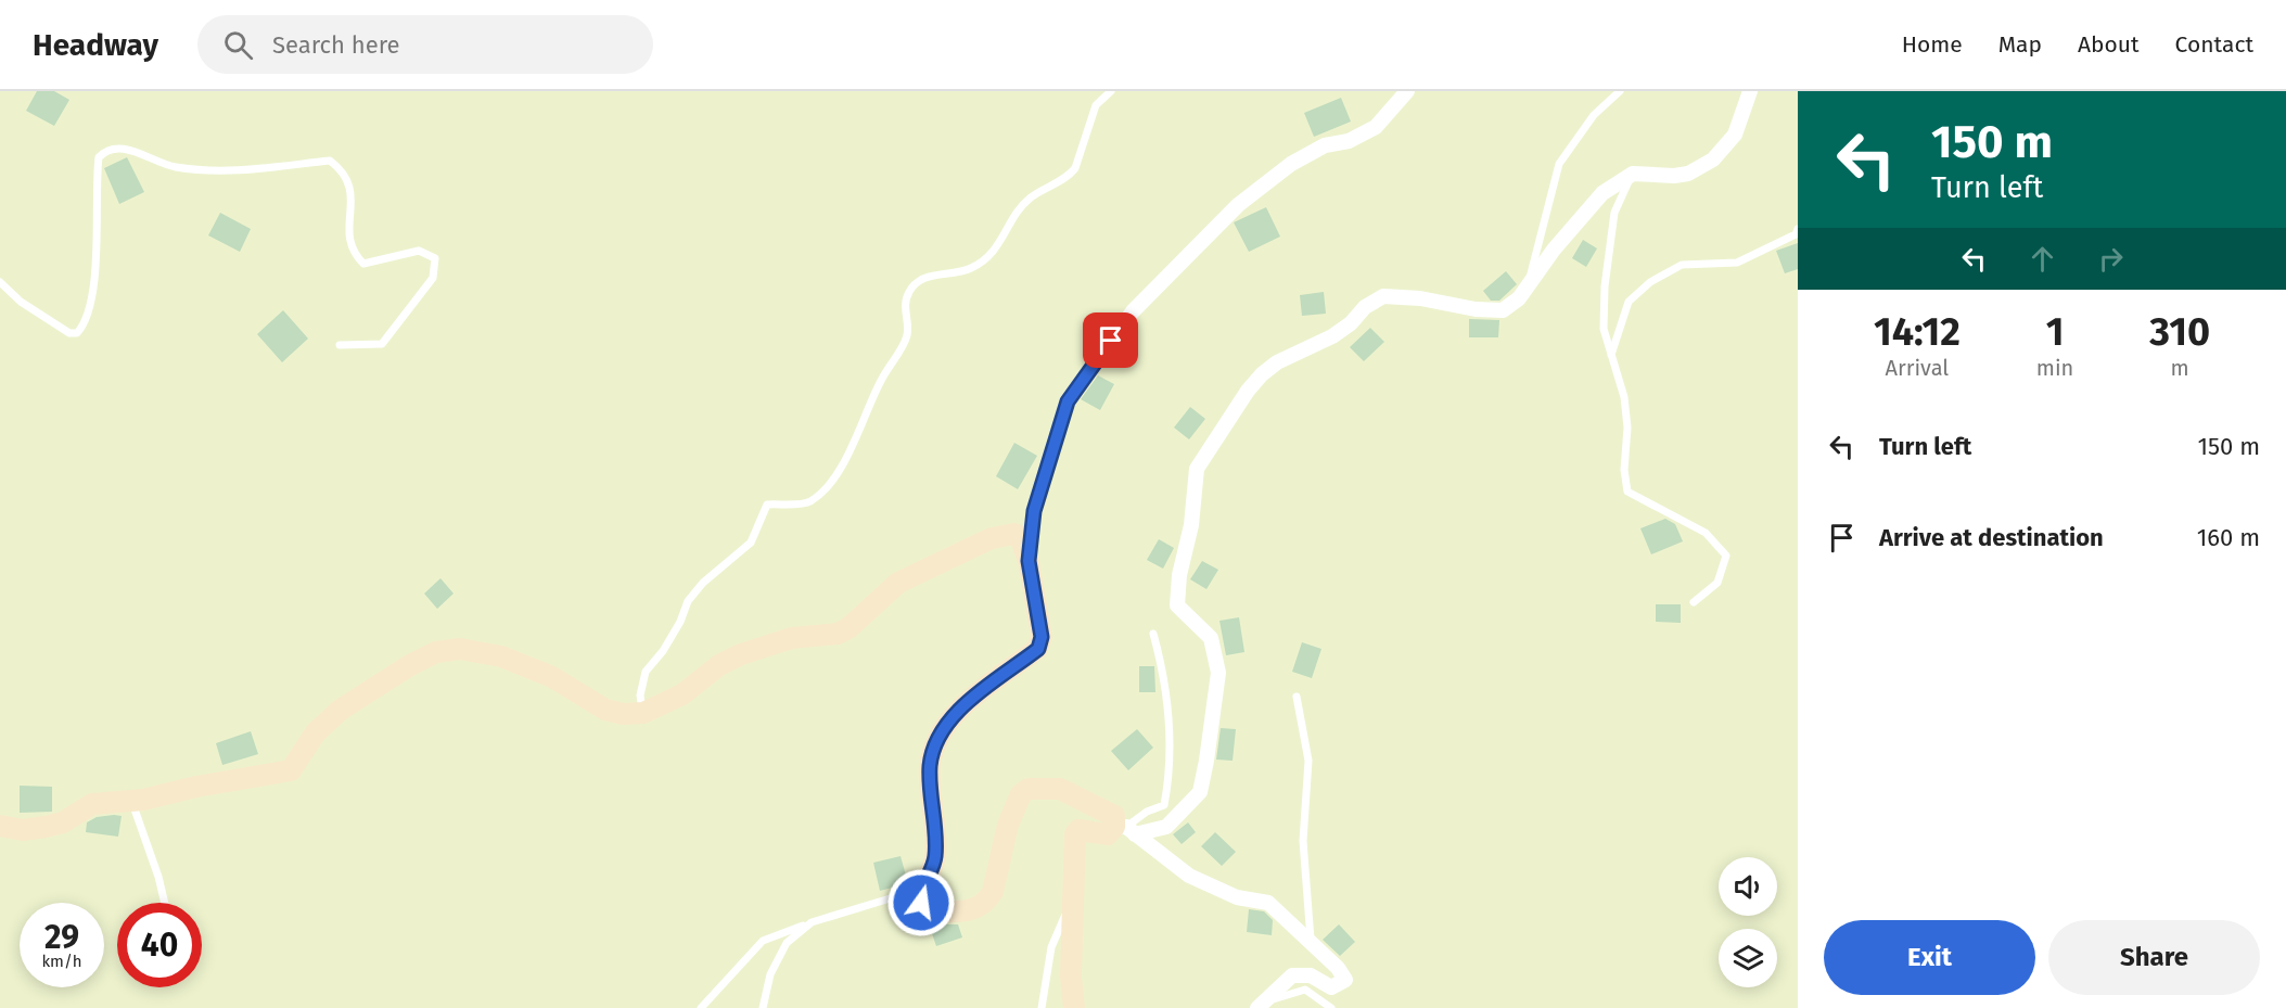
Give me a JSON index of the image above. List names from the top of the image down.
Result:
{
  "page": {
    "header": "Headway",
    "search": "Search here",
    "nav": [
      "Home",
      "Map",
      "About",
      "Contact"
    ],
    "turn": ["150 m", "Turn left"],
    "eta": [
      "14:12",
      "Arrival",
      "1",
      "min",
      "310",
      "m"
    ],
    "list": [
      {
        "name": "Turn left",
        "value": "150 m"
      },
      {
        "name": "Arrive at destination",
        "value": "160 m"
      }
    ],
    "speed": "29 km/h",
    "limit": "40",
    "buttons": ["Exit", "Share"]
  }
}
